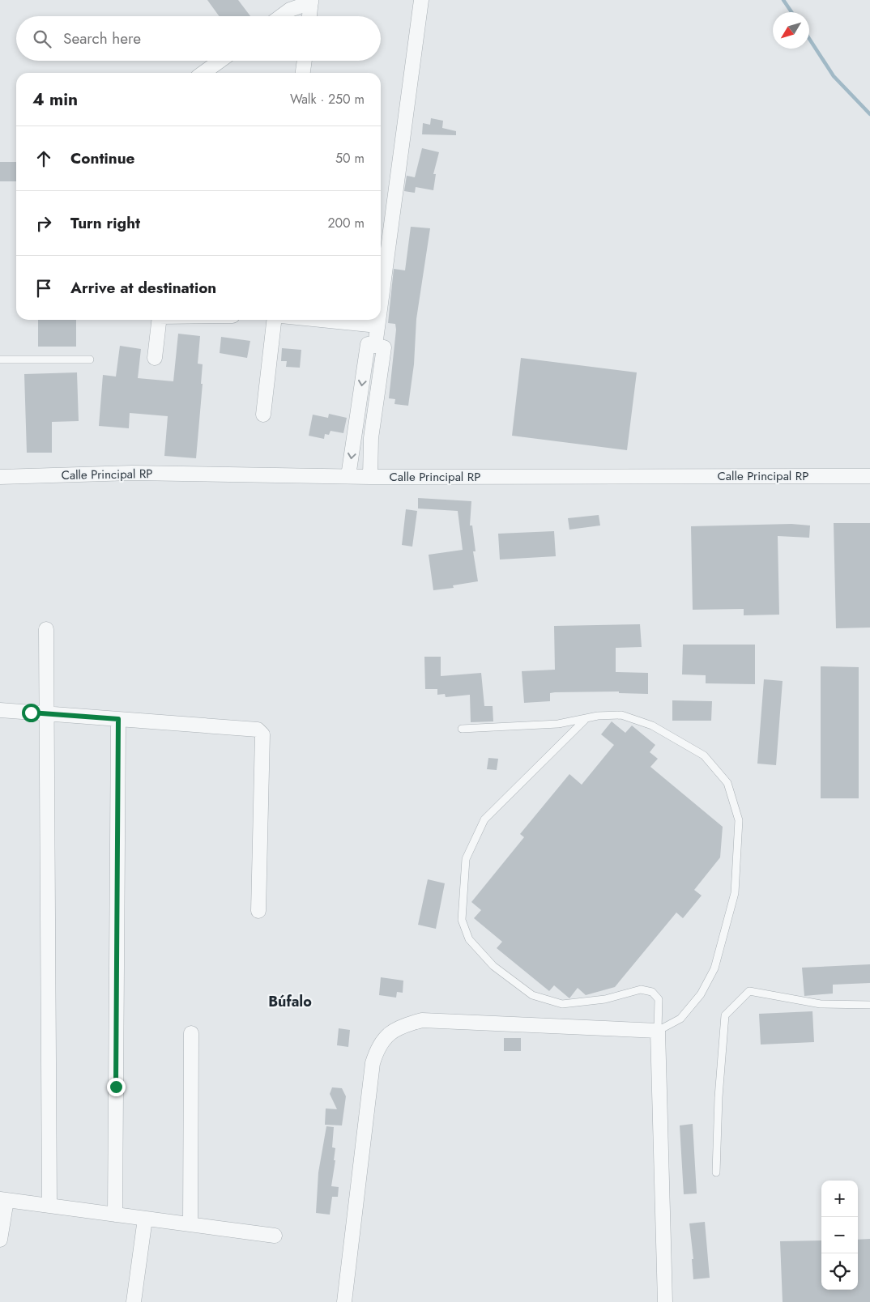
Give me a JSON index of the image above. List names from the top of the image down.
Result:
{
  "streets": {
    "street": ["Calle Principal RP"]
  },
  "districts": ["Búfalo"],
  "north": "bottom left",
  "page": {
    "search": "Search here",
    "heading": ["4 min", "Walk · 250 m"],
    "list": [
      ["Continue", "50 m"],
      ["Turn right", "200 m"],
      "Arrive at destination"
    ],
    "map_buttons": ["+", "−"]
  }
}
